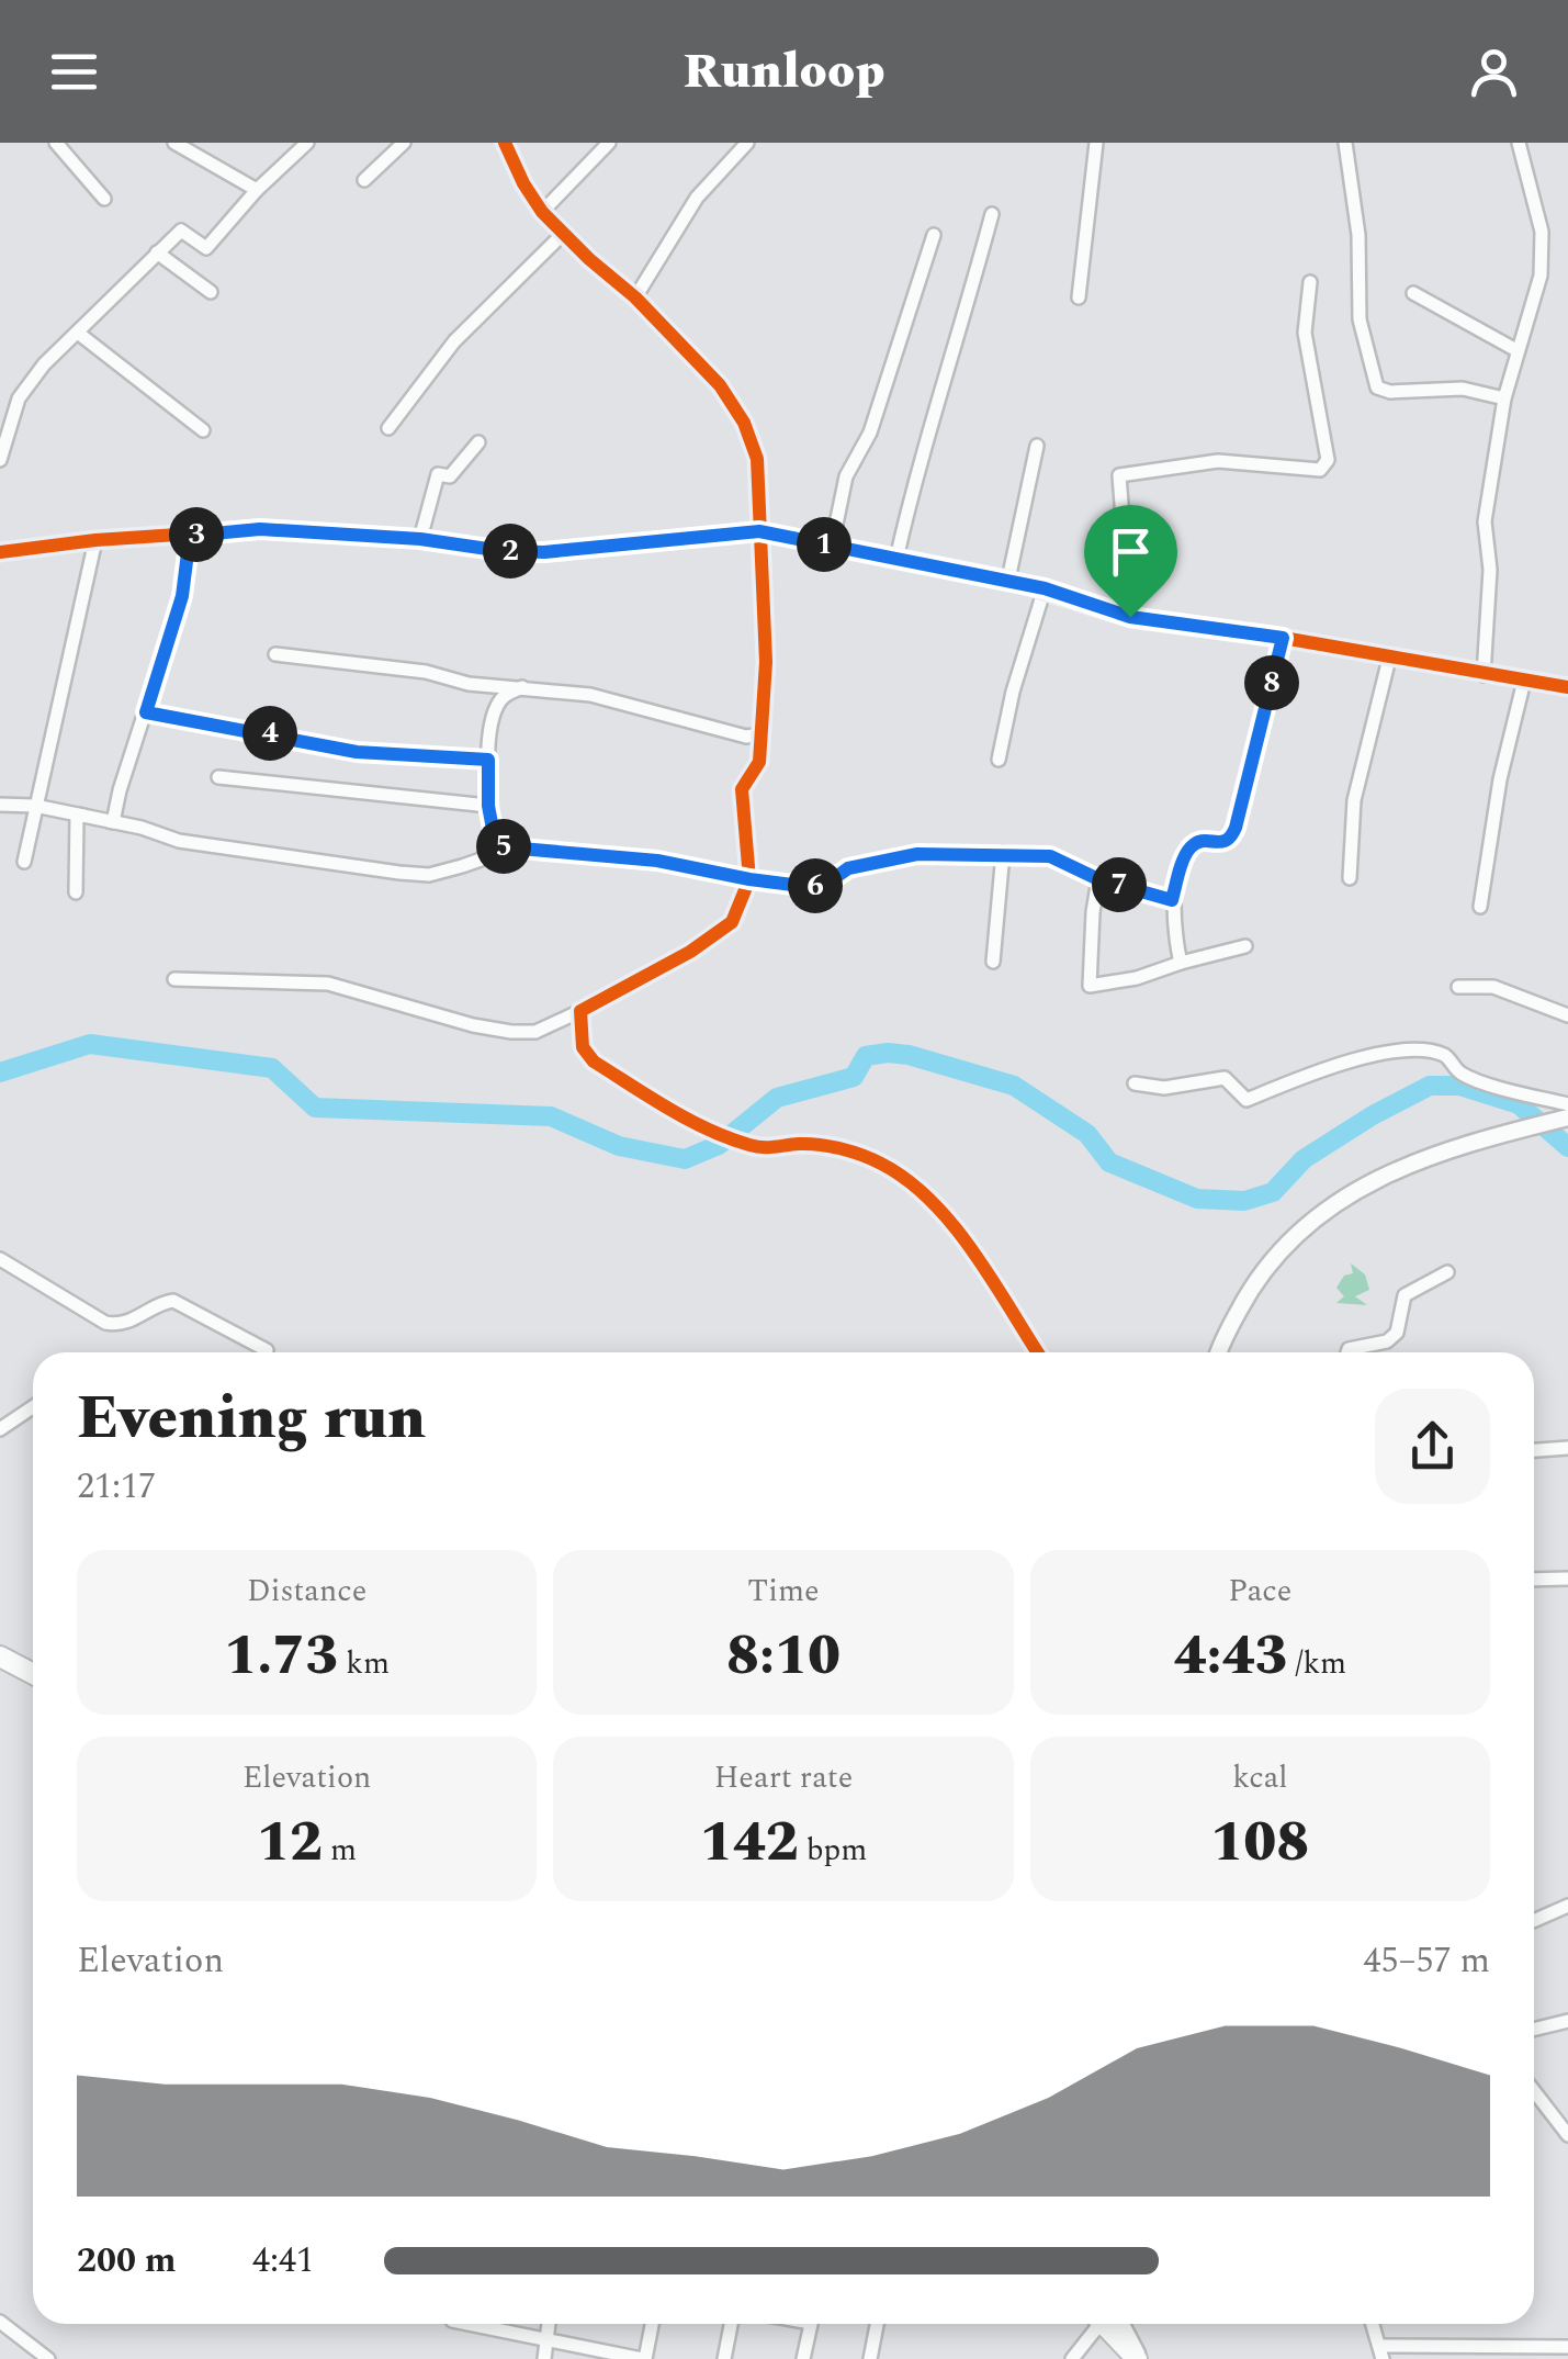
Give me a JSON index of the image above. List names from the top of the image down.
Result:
{
  "page": {
    "header": "Runloop",
    "pins": [
      "3",
      "1",
      "2",
      "8",
      "4",
      "5",
      "7",
      "6"
    ],
    "heading": ["Evening run", "21:17"],
    "stats": [
      ["Distance", "1.73 km"],
      ["Time", "8:10"],
      ["Pace", "4:43 /km"],
      ["Elevation", "12 m"],
      ["Heart rate", "142 bpm"],
      ["kcal", "108"]
    ],
    "chart": ["Elevation", "45–57 m"],
    "list": [
      {
        "name": "200 m",
        "note": "4:41"
      }
    ]
  }
}
